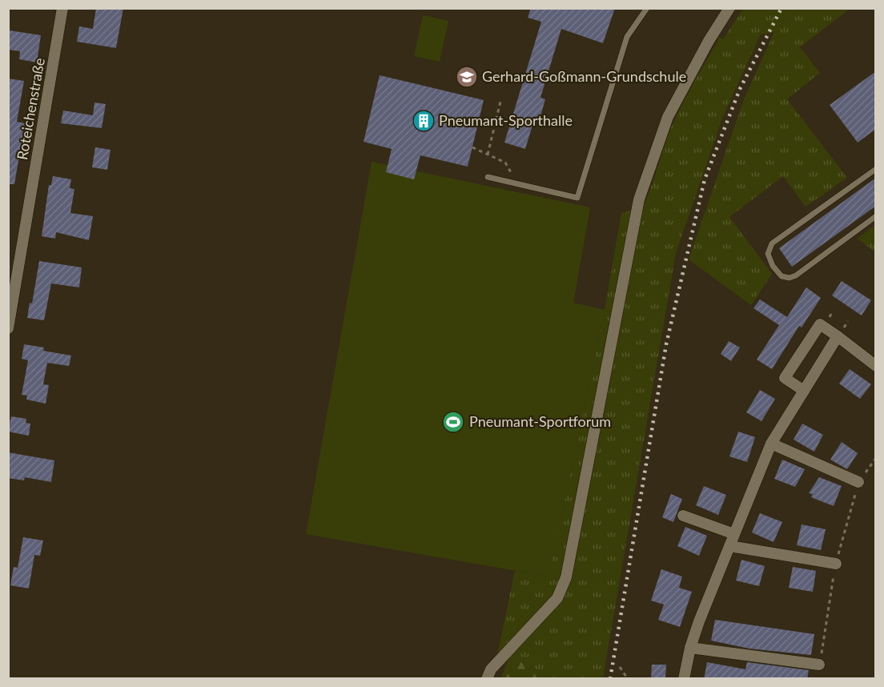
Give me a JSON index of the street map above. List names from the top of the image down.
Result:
{
  "streets": {
    "street": ["Roteichenstraße"]
  },
  "places": {
    "school or university": ["Gerhard-Goßmann-Grundschule"],
    "building": ["Pneumant-Sporthalle"],
    "sports": ["Pneumant-Sportforum"]
  }
}
